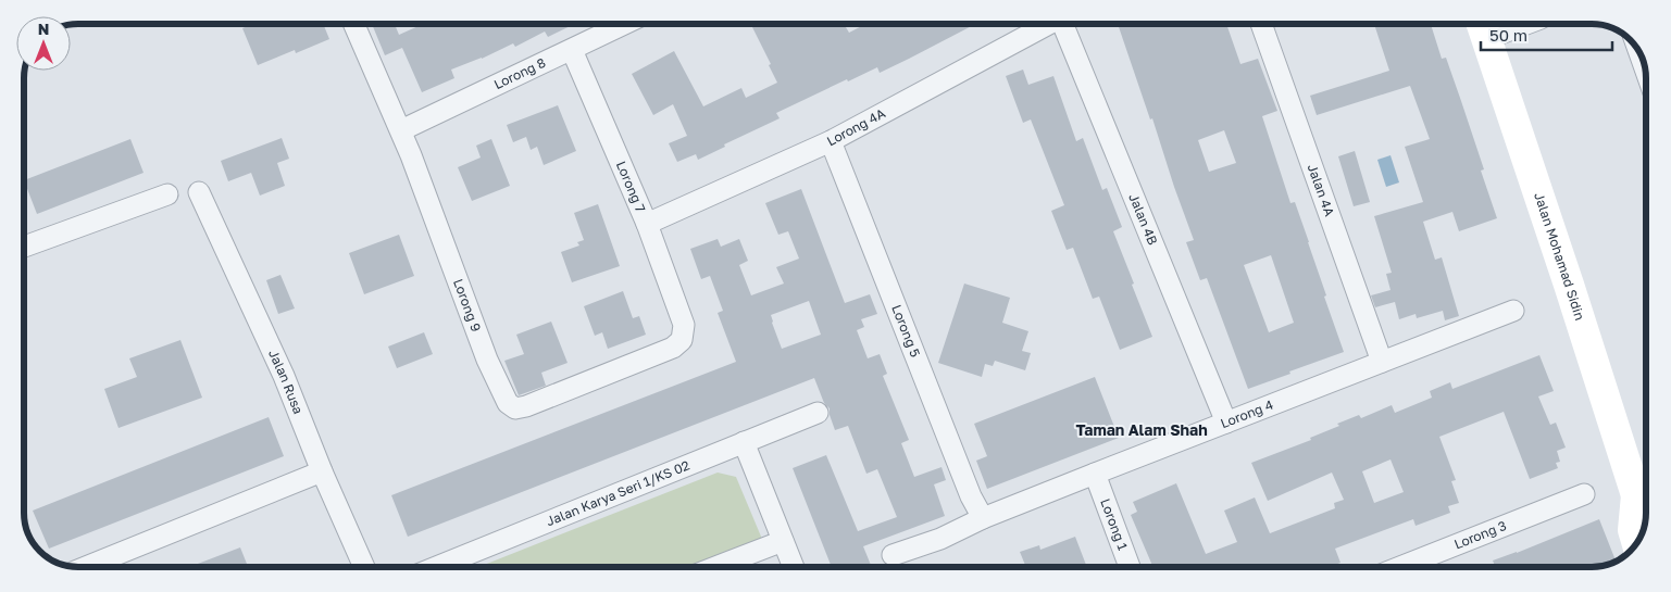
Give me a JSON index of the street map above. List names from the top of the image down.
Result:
{
  "streets": {
    "main road": ["Jalan Mohamad Sidin"],
    "street": [
      "Lorong 8",
      "Lorong 4A",
      "Lorong 7",
      "Jalan 4A",
      "Jalan 4B",
      "Lorong 9",
      "Lorong 5",
      "Jalan Rusa",
      "Lorong 4",
      "Jalan Karya Seri 1/KS 02",
      "Lorong 1",
      "Lorong 3"
    ]
  },
  "crossings": [
    ["Lorong 8", "Lorong 7"],
    ["Lorong 8", "Lorong 9"],
    ["Lorong 4A", "Lorong 7"],
    ["Lorong 4A", "Lorong 5"],
    ["Lorong 7", "Lorong 9"],
    ["Jalan 4A", "Lorong 4"],
    ["Jalan 4B", "Lorong 4"],
    ["Lorong 5", "Lorong 4"],
    ["Lorong 4", "Lorong 1"]
  ],
  "districts": ["Taman Alam Shah"],
  "scale_bar": "50 m",
  "north": "top"
}
